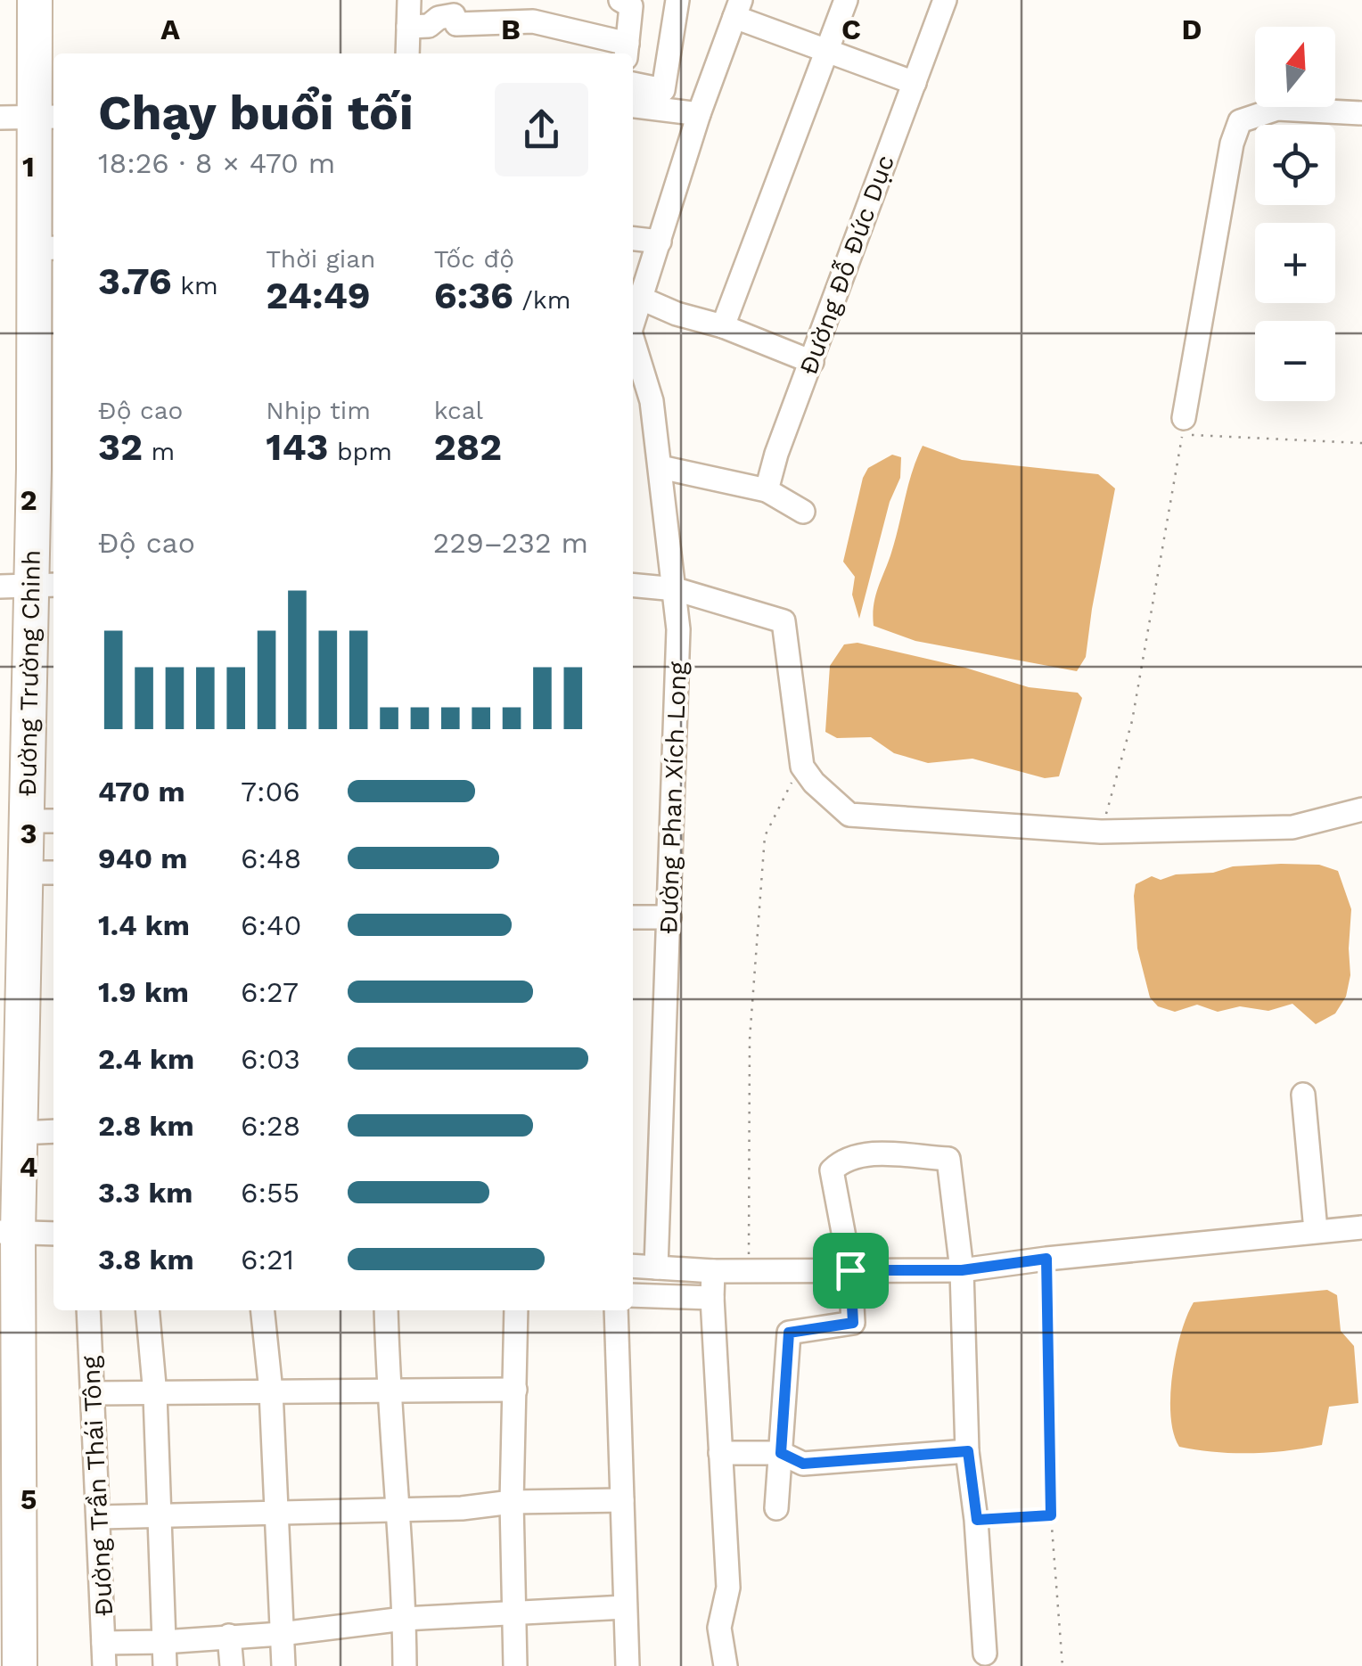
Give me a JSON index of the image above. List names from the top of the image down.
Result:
{
  "streets": {
    "highway": ["Đường Trường Chinh"],
    "street": ["Đường Đỗ Đức Dục", "Đường Phan Xích Long", "Đường Trần Thái Tông"]
  },
  "north": "top",
  "page": {
    "map_buttons": ["+", "−"],
    "heading": ["Chạy buổi tối", "18:26 · 8 × 470 m"],
    "stats": [
      ["3.76 km"],
      ["Thời gian", "24:49"],
      ["Tốc độ", "6:36 /km"],
      ["Độ cao", "32 m"],
      ["Nhịp tim", "143 bpm"],
      ["kcal", "282"]
    ],
    "chart": ["Độ cao", "229–232 m"],
    "list": [
      {
        "name": "470 m",
        "note": "7:06"
      },
      {
        "name": "940 m",
        "note": "6:48"
      },
      {
        "name": "1.4 km",
        "note": "6:40"
      },
      {
        "name": "1.9 km",
        "note": "6:27"
      },
      {
        "name": "2.4 km",
        "note": "6:03"
      },
      {
        "name": "2.8 km",
        "note": "6:28"
      },
      {
        "name": "3.3 km",
        "note": "6:55"
      },
      {
        "name": "3.8 km",
        "note": "6:21"
      }
    ]
  },
  "grid": {
    "columns": [
      "A",
      "B",
      "C",
      "D"
    ],
    "rows": [
      "1",
      "2",
      "3",
      "4",
      "5"
    ]
  }
}
